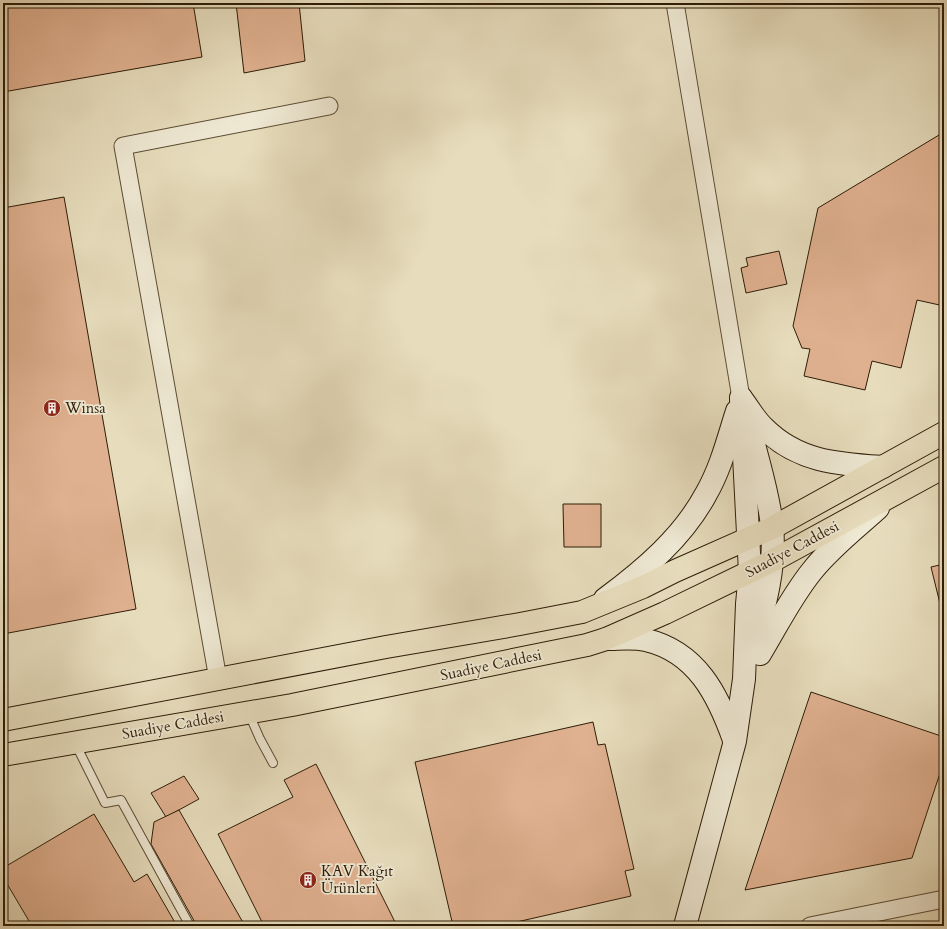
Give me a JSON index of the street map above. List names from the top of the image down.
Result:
{
  "streets": {
    "main road": ["Suadiye Caddesi"]
  },
  "places": {
    "building": ["Winsa", "KAV Kağıt Ürünleri"]
  }
}
